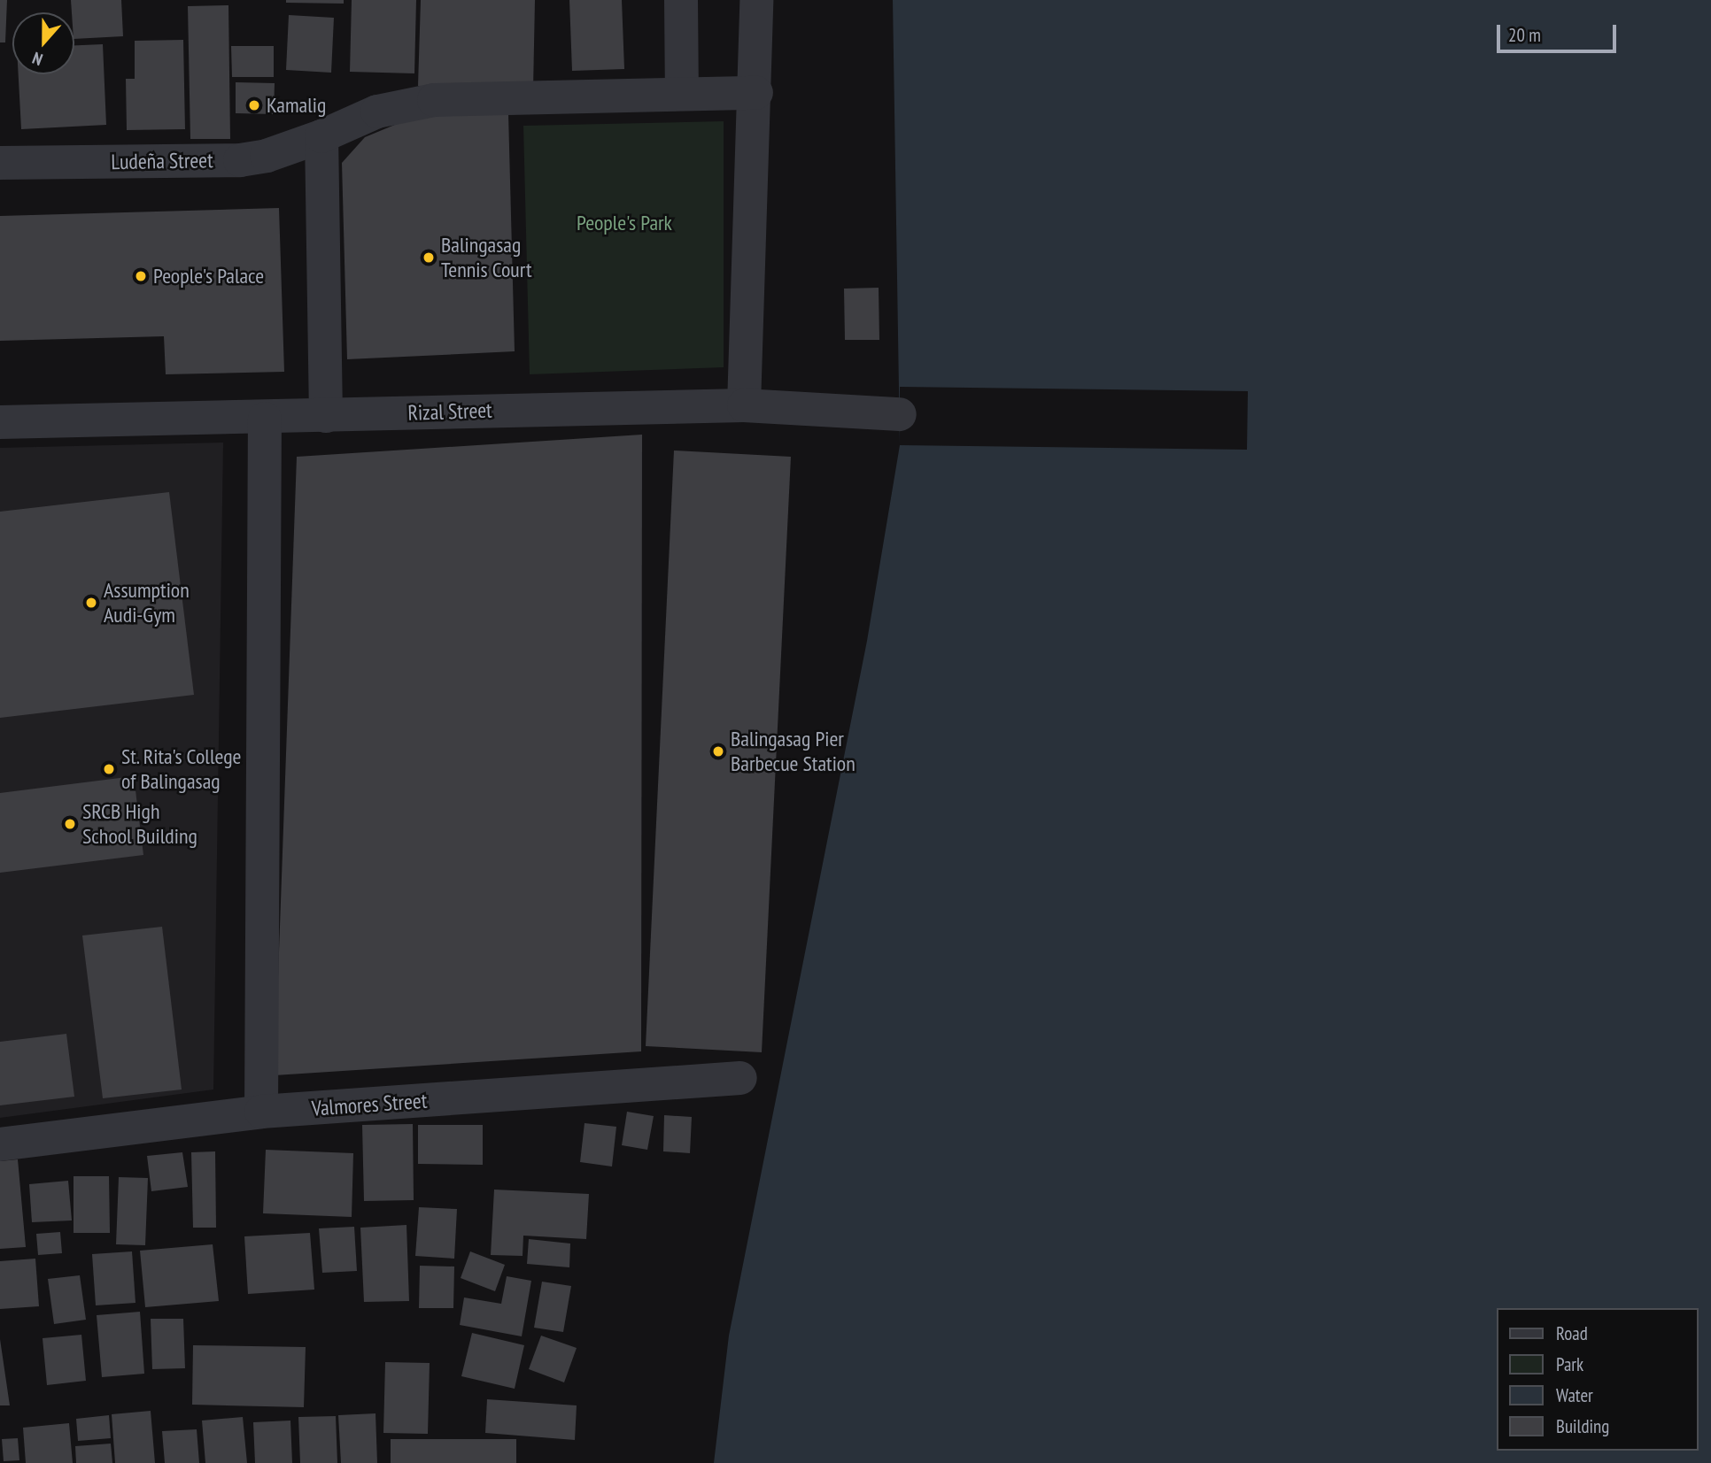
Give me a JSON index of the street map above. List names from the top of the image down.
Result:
{
  "streets": {
    "street": ["Ludeña Street", "Rizal Street", "Valmores Street"]
  },
  "parks": ["People's Park"],
  "places": [
    "Kamalig",
    "Balingasag Tennis Court",
    "People's Palace",
    "Assumption Audi-Gym",
    "Balingasag Pier Barbecue Station",
    "St. Rita's College of Balingasag",
    "SRCB High School Building"
  ],
  "legend": [
    "Road",
    "Park",
    "Water",
    "Building"
  ],
  "scale_bar": "20 m",
  "north": "bottom"
}
